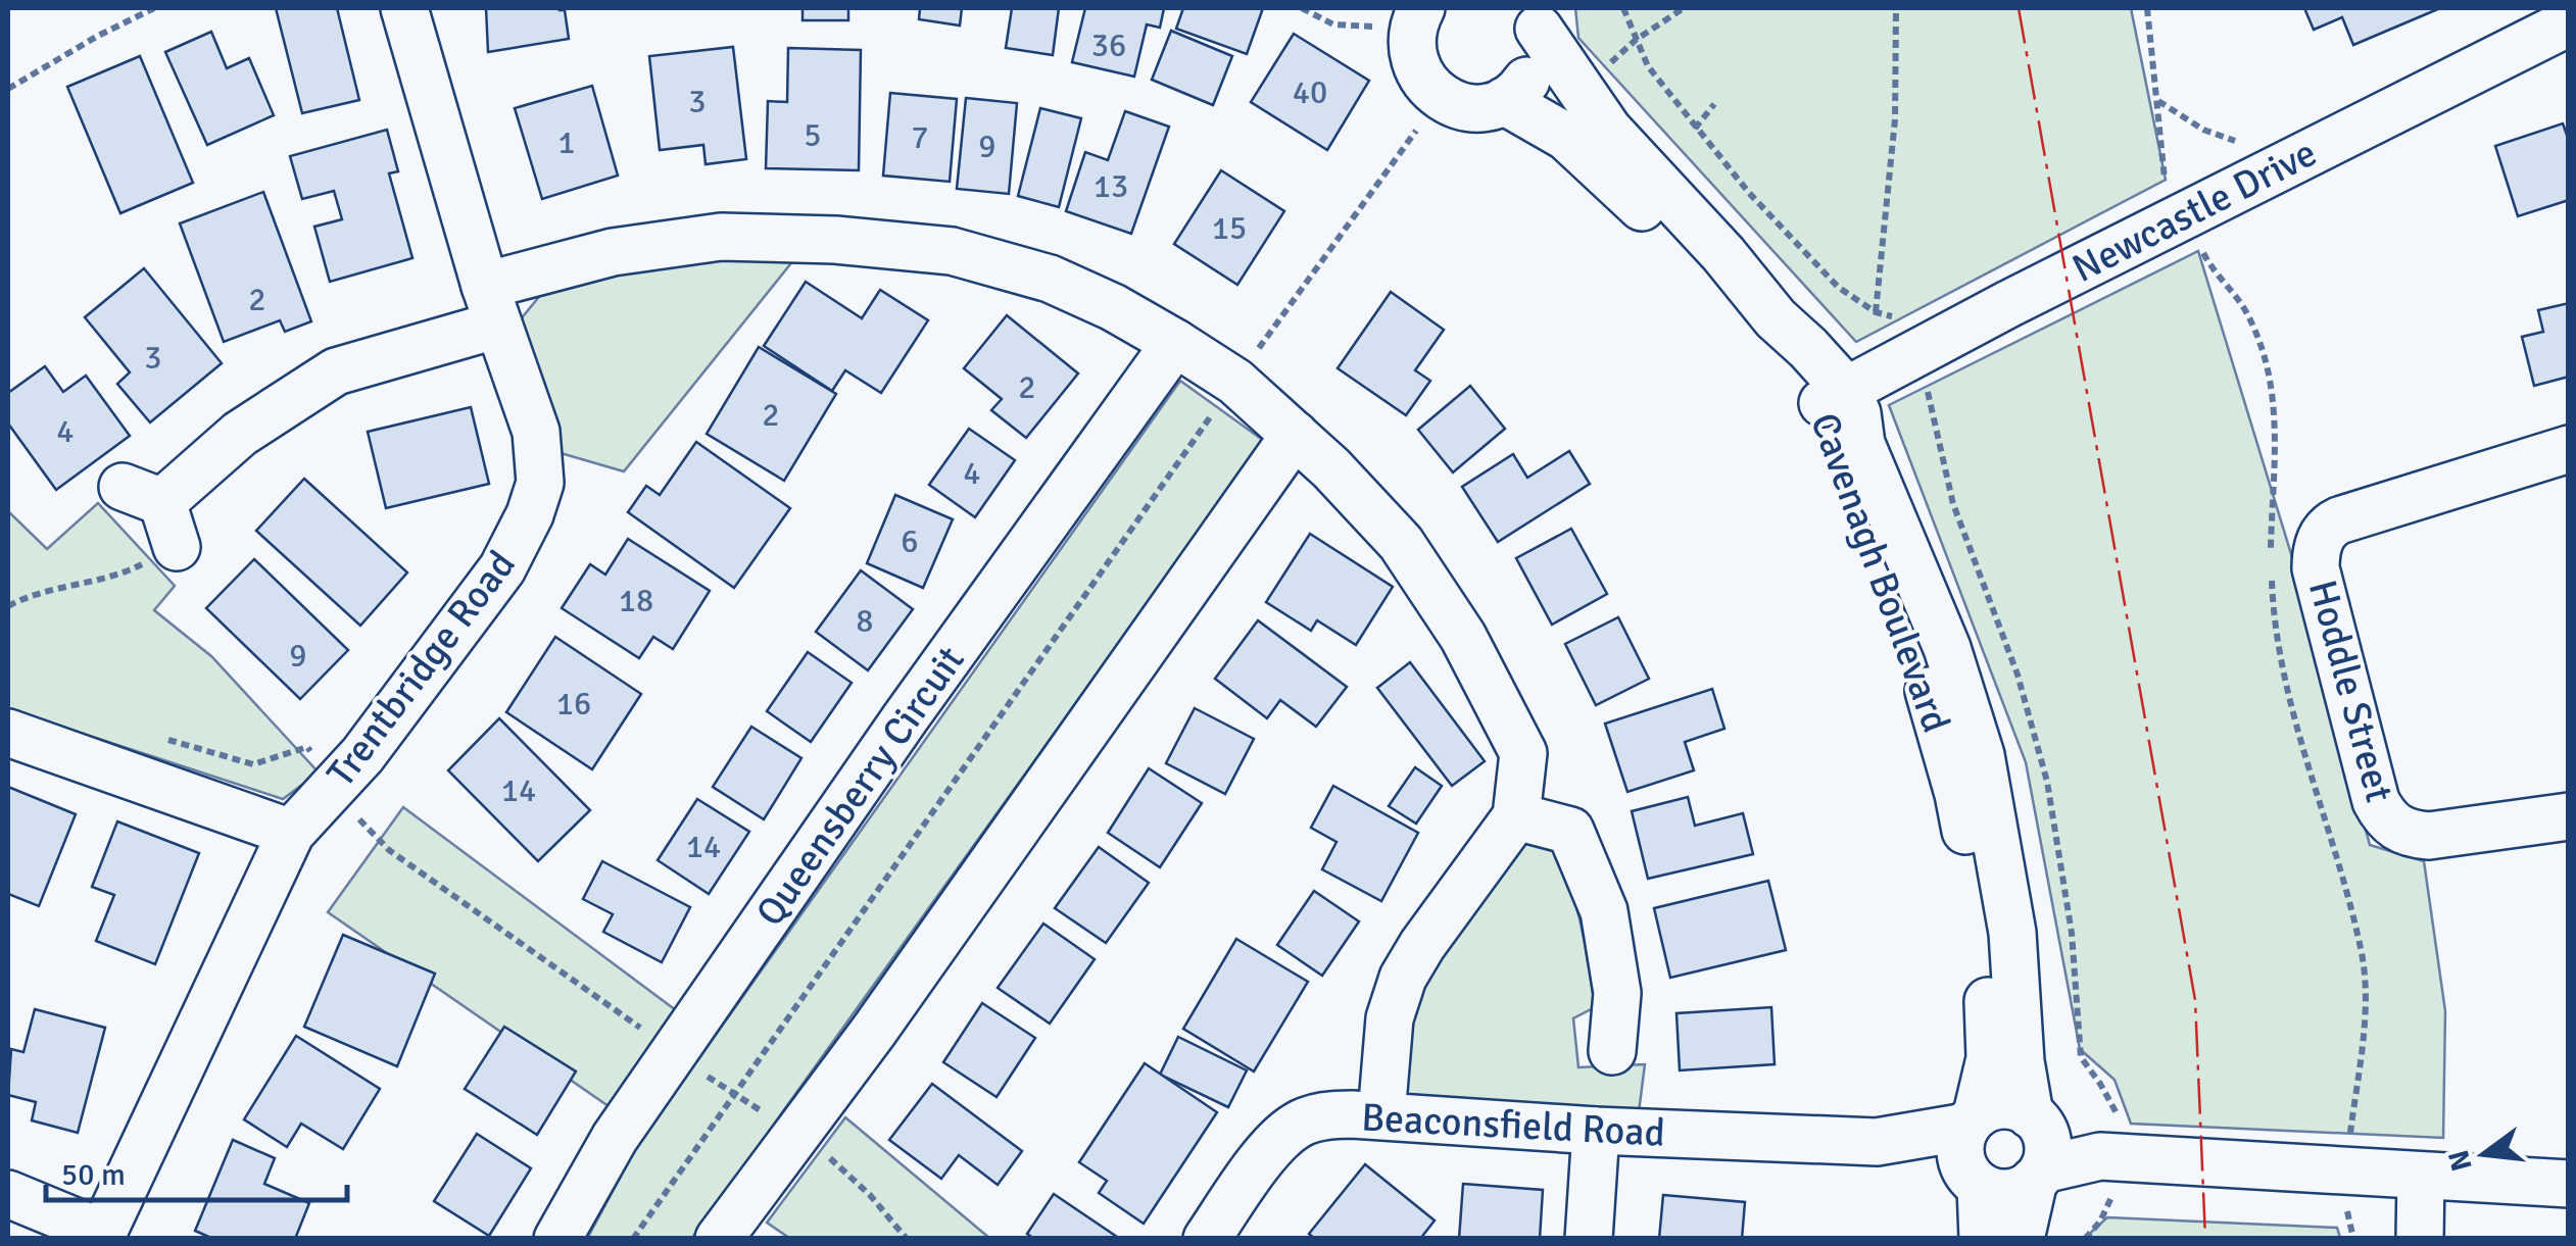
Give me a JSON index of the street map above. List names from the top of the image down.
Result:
{
  "streets": {
    "street": [
      "Newcastle Drive",
      "Cavenagh Boulevard",
      "Trentbridge Road",
      "Hoddle Street",
      "Queensberry Circuit",
      "Beaconsfield Road"
    ]
  },
  "crossings": [
    ["Newcastle Drive", "Cavenagh Boulevard"],
    ["Cavenagh Boulevard", "Beaconsfield Road"]
  ],
  "house_numbers": [
    "36",
    "40",
    "3",
    "5",
    "7",
    "1",
    "9",
    "13",
    "15",
    "2",
    "3",
    "2",
    "2",
    "4",
    "4",
    "6",
    "18",
    "8",
    "9",
    "16",
    "14",
    "14"
  ],
  "scale_bar": "50 m",
  "north": "left"
}
